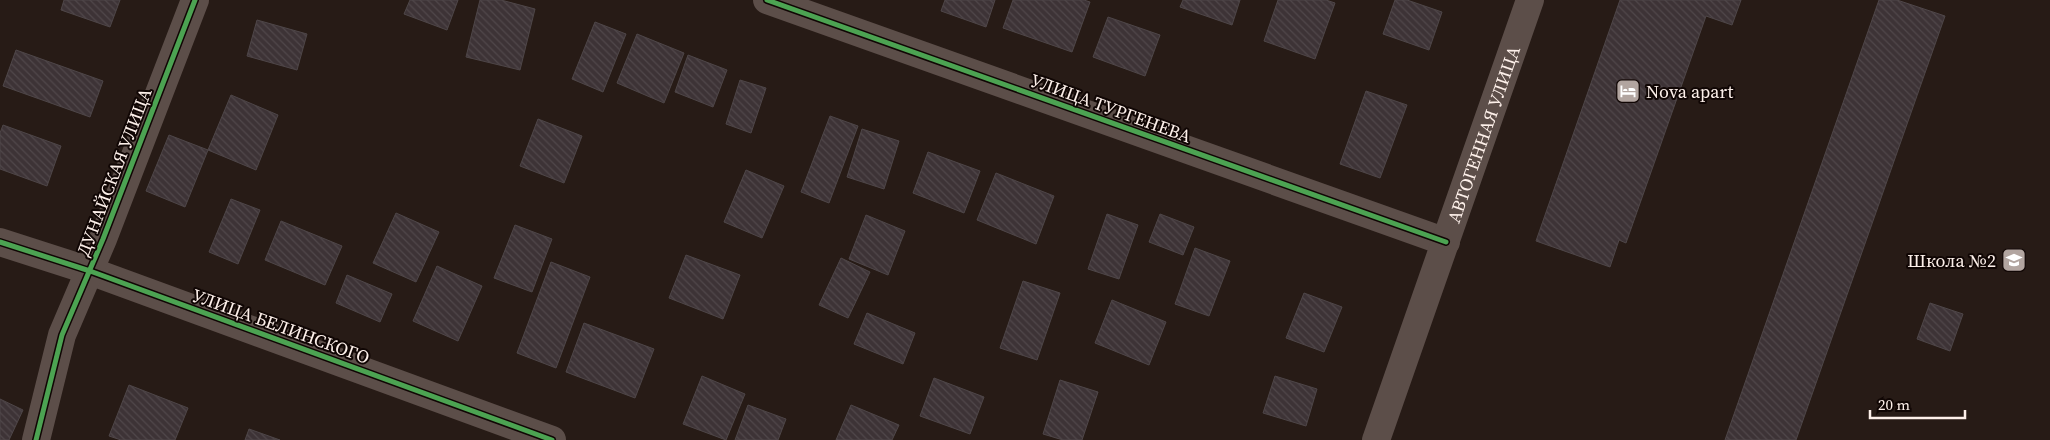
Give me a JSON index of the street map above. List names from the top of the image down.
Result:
{
  "streets": {
    "street": [
      "УЛИЦА ТУРГЕНЕВА",
      "АВТОГЕННАЯ УЛИЦА",
      "ДУНАЙСКАЯ УЛИЦА",
      "УЛИЦА БЕЛИНСКОГО"
    ]
  },
  "crossings": [
    ["УЛИЦА ТУРГЕНЕВА", "АВТОГЕННАЯ УЛИЦА"],
    ["ДУНАЙСКАЯ УЛИЦА", "УЛИЦА БЕЛИНСКОГО"]
  ],
  "places": {
    "hotel": ["Nova apart"],
    "school or university": ["Школа №2"]
  },
  "scale_bar": "20 m"
}
